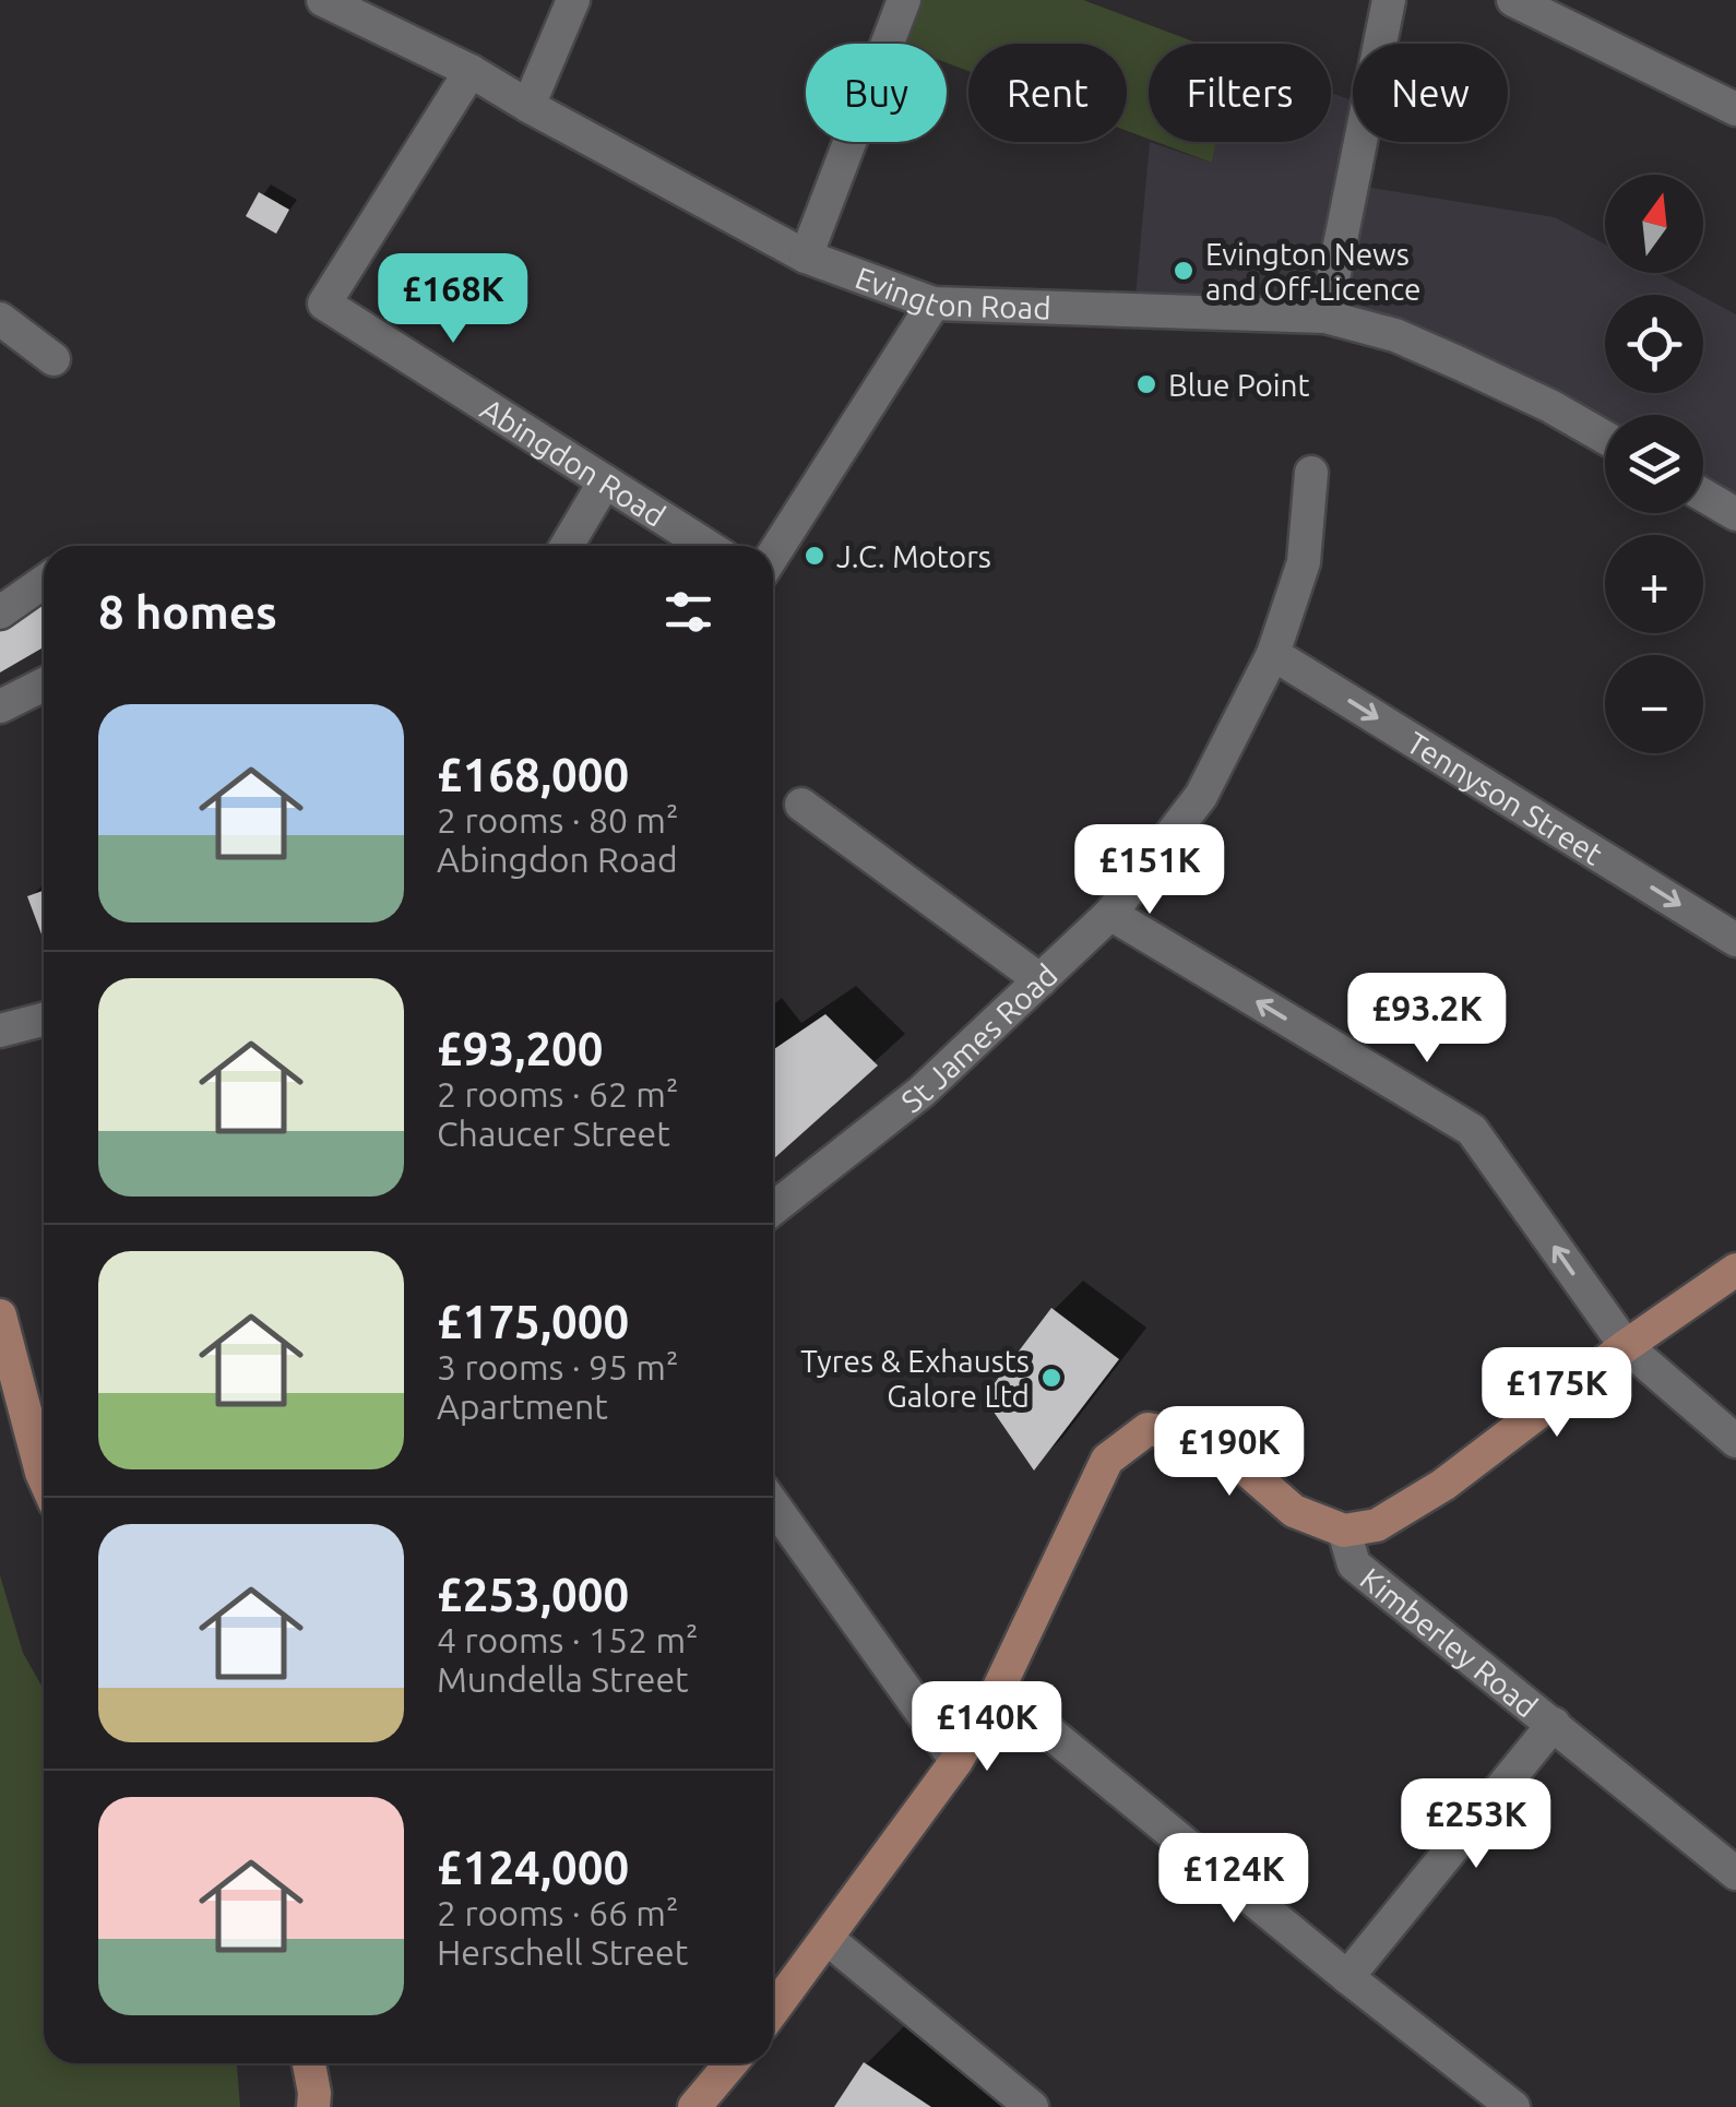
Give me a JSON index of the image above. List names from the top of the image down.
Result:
{
  "streets": {
    "main road": ["Kimberley Road"],
    "street": [
      "Evington Road",
      "Abingdon Road",
      "Tennyson Street",
      "St James Road"
    ]
  },
  "crossings": [
    ["Evington Road", "Abingdon Road"],
    ["Tennyson Street", "St James Road"]
  ],
  "one_way": ["Tennyson Street"],
  "places": [
    "Evington News and Off-Licence",
    "Blue Point",
    "J.C. Motors",
    "Tyres & Exhausts Galore Ltd"
  ],
  "north": "top",
  "page": {
    "chip": [
      "Buy",
      "Rent",
      "Filters",
      "New"
    ],
    "map_buttons": ["+", "−"],
    "price": [
      "£168K",
      "£151K",
      "£93.2K",
      "£175K",
      "£190K",
      "£140K",
      "£253K",
      "£124K"
    ],
    "heading": "8 homes",
    "list": [
      {
        "name": "£168,000",
        "note": "2 rooms · 80 m² · Abingdon Road"
      },
      {
        "name": "£93,200",
        "note": "2 rooms · 62 m² · Chaucer Street"
      },
      {
        "name": "£175,000",
        "note": "3 rooms · 95 m² · Apartment"
      },
      {
        "name": "£253,000",
        "note": "4 rooms · 152 m² · Mundella Street"
      },
      {
        "name": "£124,000",
        "note": "2 rooms · 66 m² · Herschell Street"
      }
    ]
  }
}
